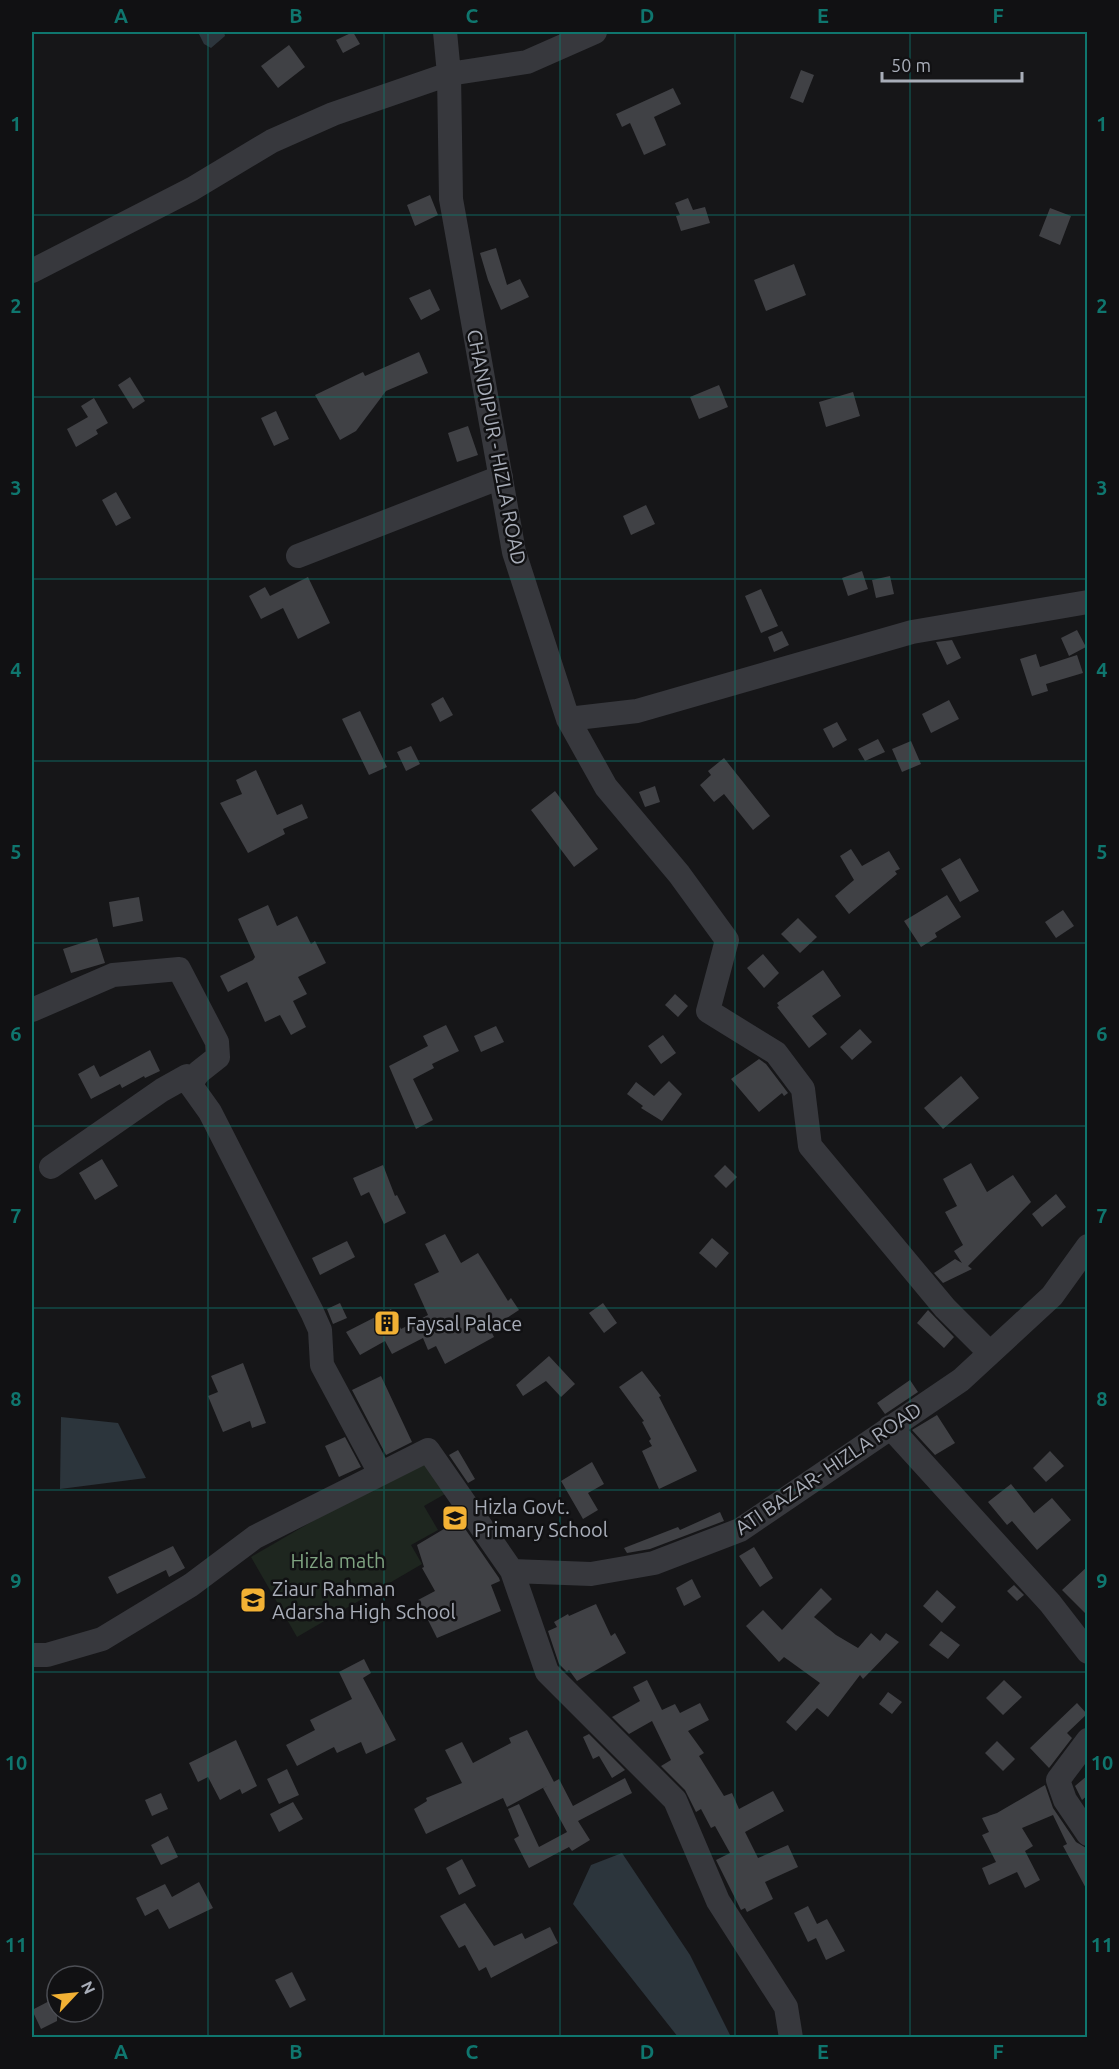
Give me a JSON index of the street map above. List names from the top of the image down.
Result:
{
  "streets": {
    "street": ["CHANDIPUR - HIZLA ROAD", "ATI BAZAR- HIZLA ROAD"]
  },
  "crossings": [
    ["CHANDIPUR - HIZLA ROAD", "ATI BAZAR- HIZLA ROAD"]
  ],
  "parks": ["Hizla math"],
  "places": {
    "building": ["Faysal Palace"],
    "school or university": ["Hizla Govt. Primary School", "Ziaur Rahman Adarsha High School"]
  },
  "scale_bar": "50 m",
  "north": "top right",
  "grid": {
    "columns": [
      "A",
      "B",
      "C",
      "D",
      "E",
      "F"
    ],
    "rows": [
      "1",
      "2",
      "3",
      "4",
      "5",
      "6",
      "7",
      "8",
      "9",
      "10",
      "11"
    ]
  }
}
